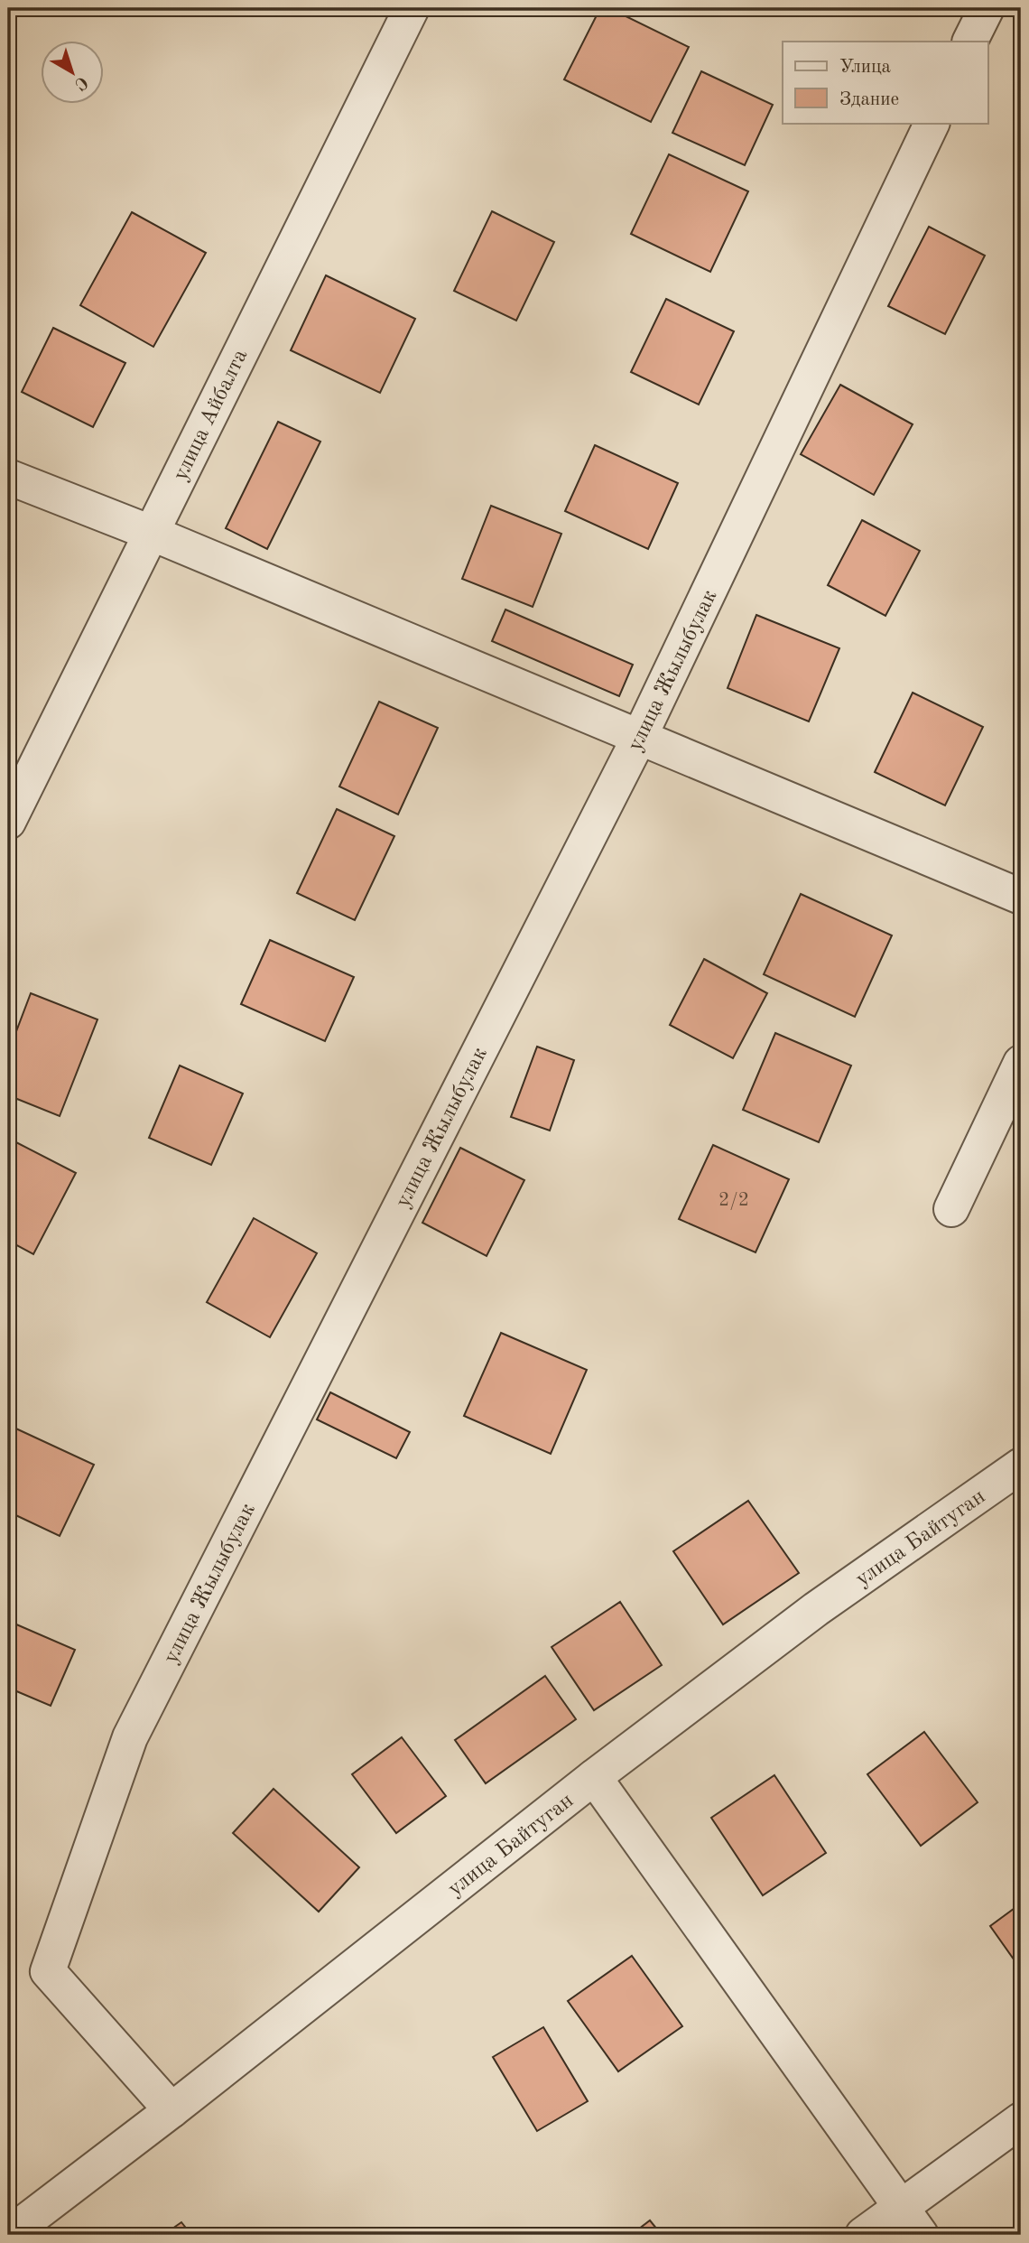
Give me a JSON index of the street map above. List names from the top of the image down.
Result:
{
  "streets": {
    "street": ["улица Айбалта", "улица Жылыбулак", "улица Байтуган"]
  },
  "crossings": [
    ["улица Жылыбулак", "улица Байтуган"]
  ],
  "house_numbers": ["2/2"],
  "legend": ["Улица", "Здание"],
  "north": "bottom right"
}
